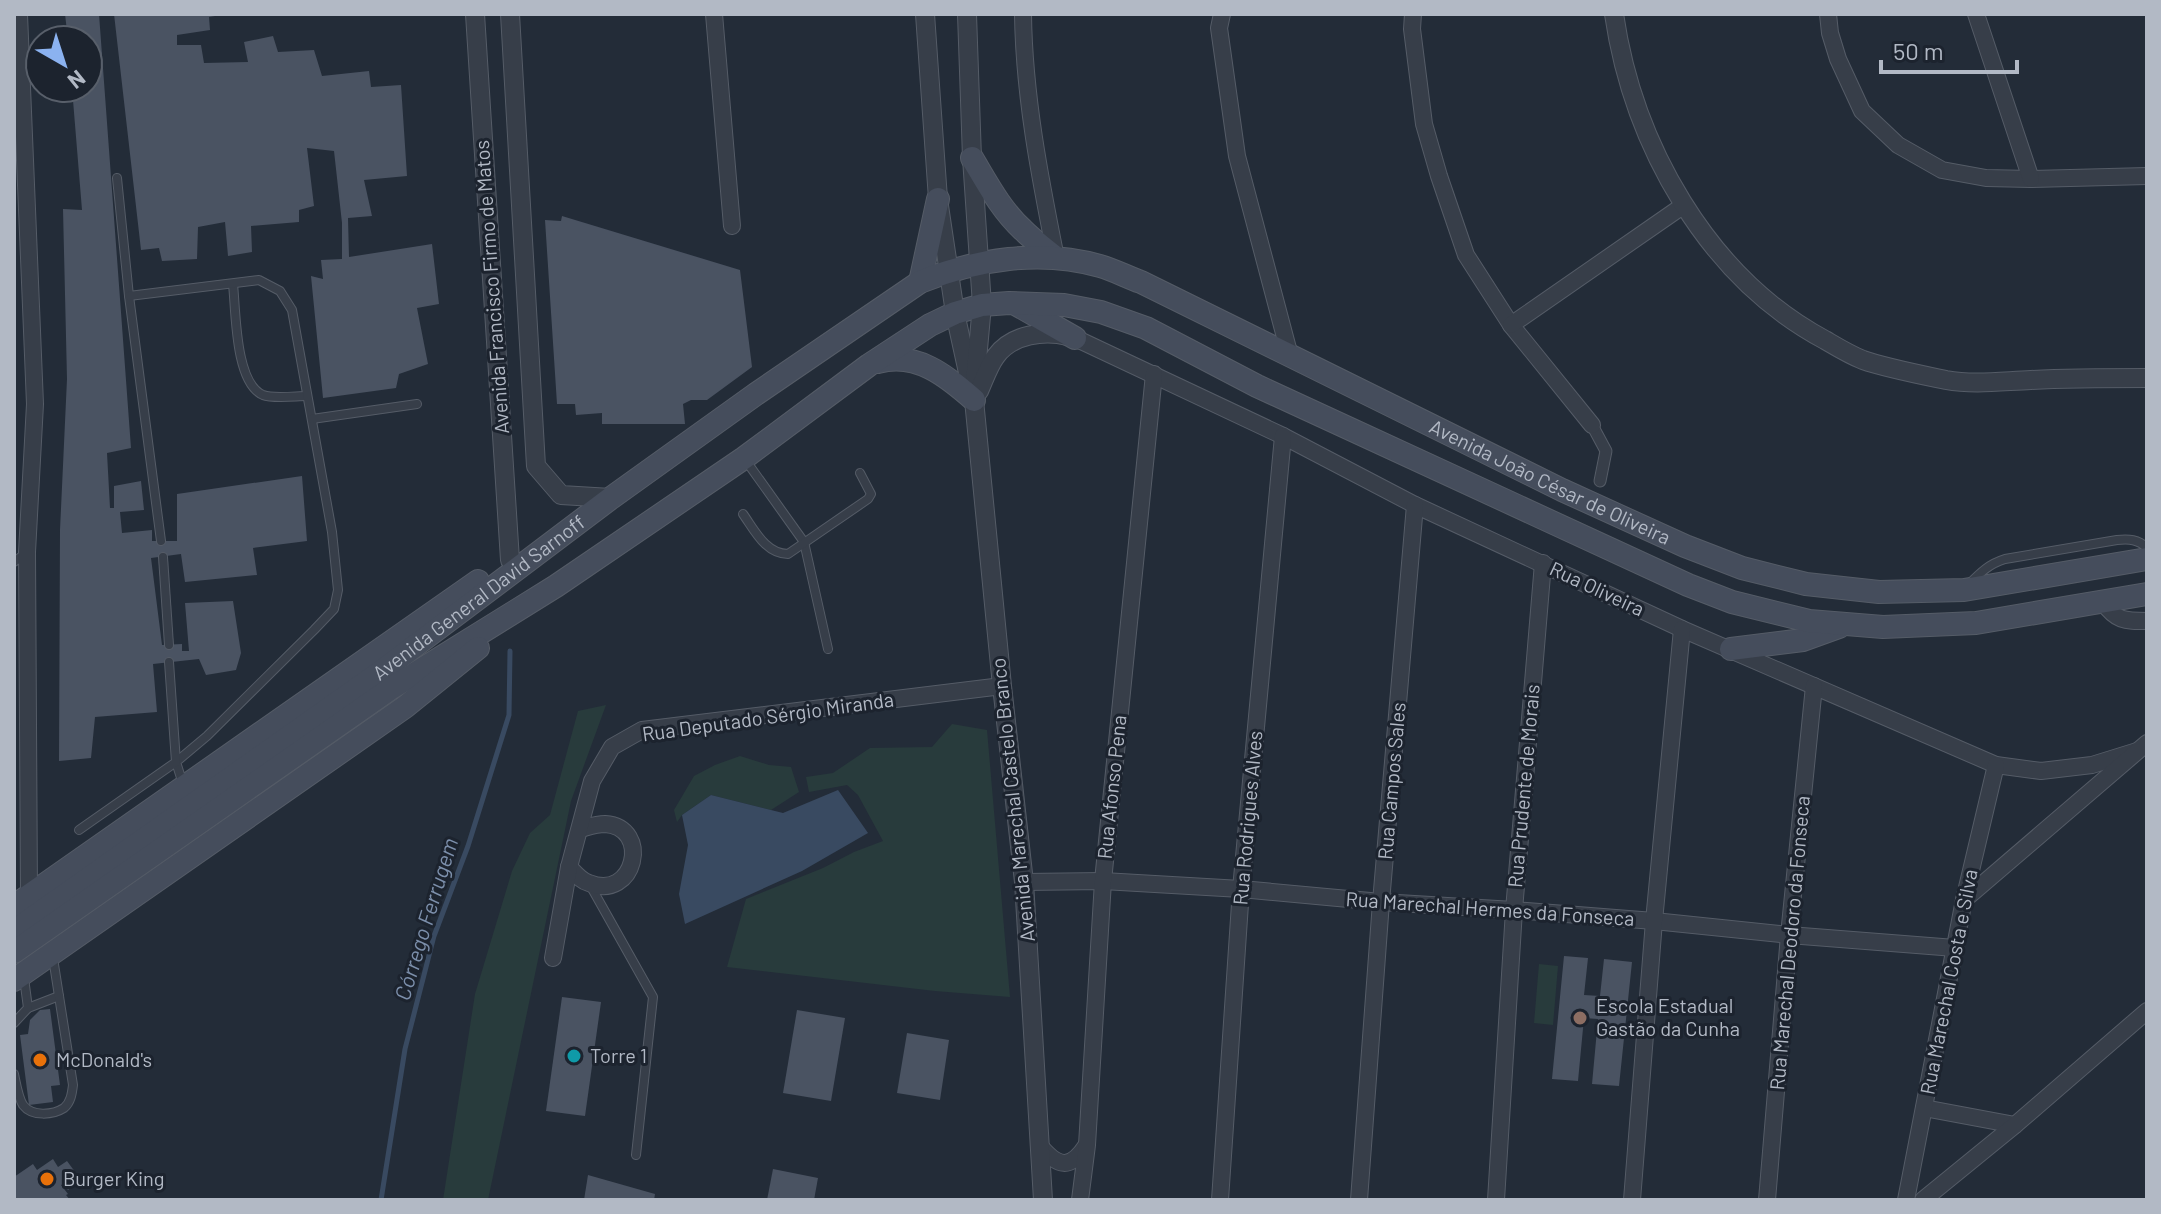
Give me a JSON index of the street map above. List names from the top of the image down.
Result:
{
  "streets": {
    "main road": ["Avenida João César de Oliveira", "Avenida General David Sarnoff"],
    "street": [
      "Avenida Francisco Firmo de Matos",
      "Rua Oliveira",
      "Rua Deputado Sérgio Miranda",
      "Rua Campos Sales",
      "Rua Prudente de Morais",
      "Rua Afonso Pena",
      "Avenida Marechal Castelo Branco",
      "Rua Rodrigues Alves",
      "Rua Marechal Hermes da Fonseca",
      "Rua Marechal Deodoro da Fonseca",
      "Rua Marechal Costa e Silva"
    ]
  },
  "crossings": [
    ["Avenida Francisco Firmo de Matos", "Avenida General David Sarnoff"],
    ["Avenida João César de Oliveira", "Avenida General David Sarnoff"],
    ["Avenida João César de Oliveira", "Avenida Marechal Castelo Branco"],
    ["Rua Oliveira", "Rua Campos Sales"],
    ["Rua Oliveira", "Rua Prudente de Morais"],
    ["Rua Oliveira", "Rua Afonso Pena"],
    ["Rua Oliveira", "Rua Rodrigues Alves"],
    ["Rua Oliveira", "Rua Marechal Deodoro da Fonseca"],
    ["Rua Oliveira", "Rua Marechal Costa e Silva"],
    ["Avenida General David Sarnoff", "Avenida Marechal Castelo Branco"],
    ["Rua Deputado Sérgio Miranda", "Avenida Marechal Castelo Branco"],
    ["Rua Campos Sales", "Rua Marechal Hermes da Fonseca"],
    ["Rua Prudente de Morais", "Rua Marechal Hermes da Fonseca"],
    ["Rua Afonso Pena", "Rua Marechal Hermes da Fonseca"],
    ["Avenida Marechal Castelo Branco", "Rua Marechal Hermes da Fonseca"],
    ["Rua Rodrigues Alves", "Rua Marechal Hermes da Fonseca"],
    ["Rua Marechal Hermes da Fonseca", "Rua Marechal Deodoro da Fonseca"],
    ["Rua Marechal Hermes da Fonseca", "Rua Marechal Costa e Silva"]
  ],
  "water": ["Córrego Ferrugem"],
  "places": [
    "Escola Estadual Gastão da Cunha",
    "Torre 1",
    "McDonald's",
    "Burger King"
  ],
  "scale_bar": "50 m",
  "north": "bottom right"
}
